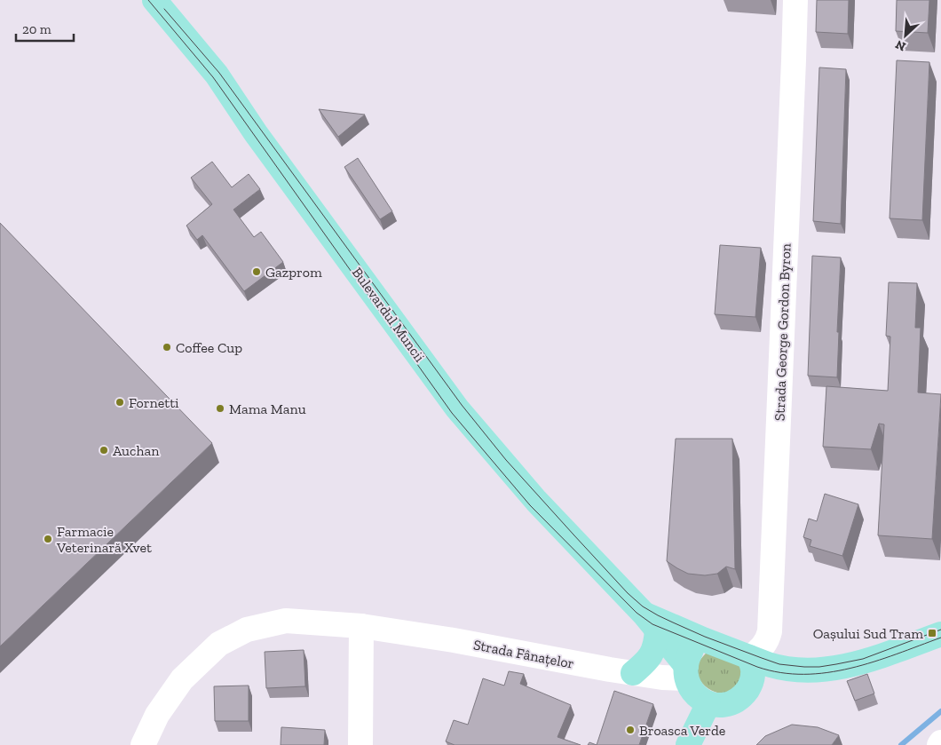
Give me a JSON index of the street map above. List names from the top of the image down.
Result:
{
  "streets": {
    "main road": ["Bulevardul Muncii"],
    "street": ["Strada George Gordon Byron", "Strada Fânațelor"]
  },
  "crossings": [
    ["Bulevardul Muncii", "Strada George Gordon Byron"],
    ["Bulevardul Muncii", "Strada Fânațelor"],
    ["Strada George Gordon Byron", "Strada Fânațelor"]
  ],
  "places": {
    "other": [
      "Gazprom",
      "Coffee Cup",
      "Fornetti",
      "Mama Manu",
      "Auchan",
      "Farmacie Veterinară Xvet",
      "Broasca Verde"
    ],
    "transit": ["Oașului Sud Tram"]
  },
  "scale_bar": "20 m",
  "north": "bottom left"
}
